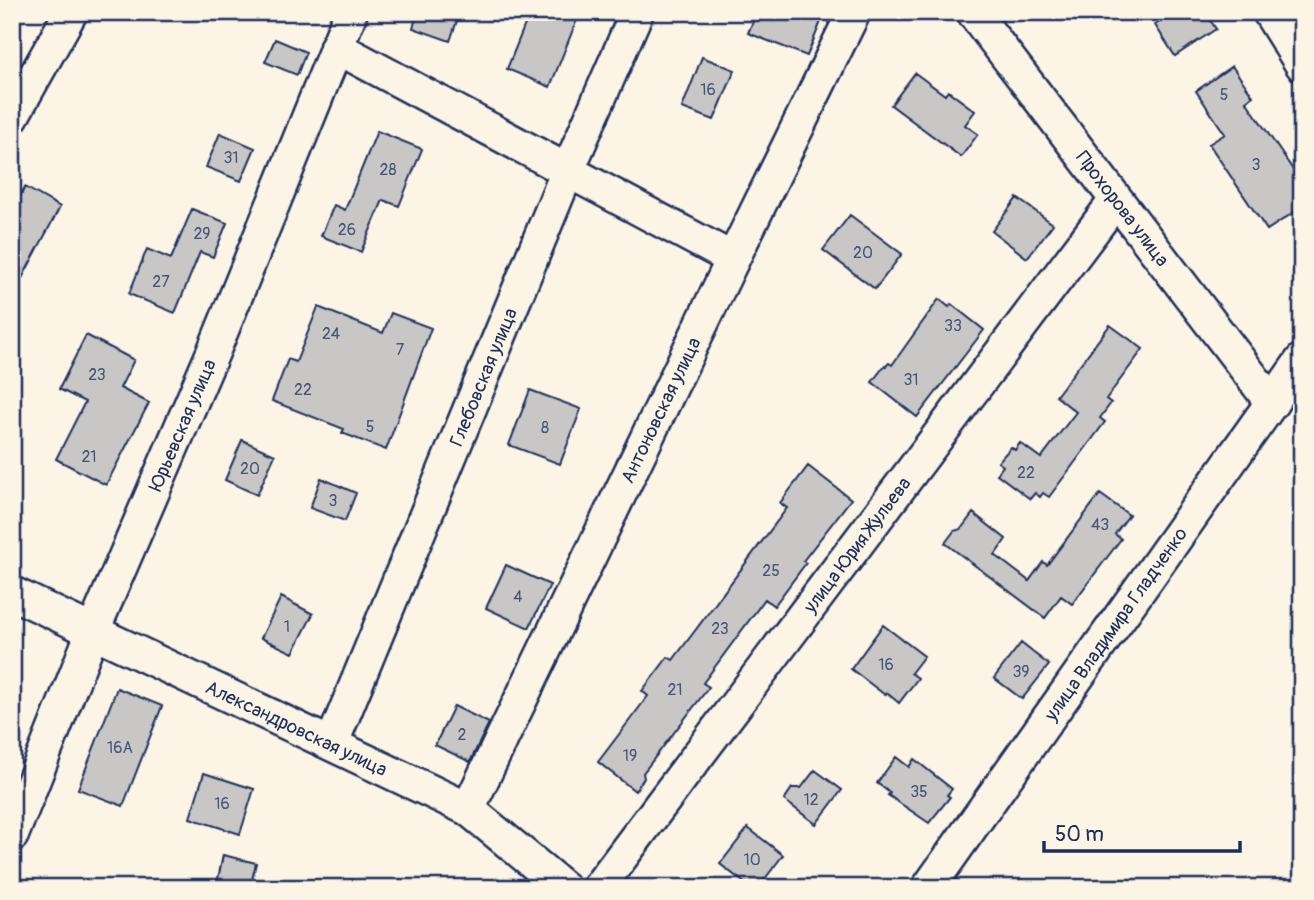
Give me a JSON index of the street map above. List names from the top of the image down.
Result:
{
  "streets": {
    "street": [
      "Прохорова улица",
      "Глебовская улица",
      "Антоновская улица",
      "Юрьевская улица",
      "улица Юрия Жульева",
      "улица Владимира Гладченко",
      "Александровская улица"
    ]
  },
  "crossings": [
    ["Прохорова улица", "улица Юрия Жульева"],
    ["Прохорова улица", "улица Владимира Гладченко"],
    ["Глебовская улица", "Александровская улица"],
    ["Антоновская улица", "Александровская улица"],
    ["Юрьевская улица", "Александровская улица"]
  ],
  "house_numbers": [
    "16",
    "5",
    "31",
    "3",
    "28",
    "26",
    "29",
    "20",
    "27",
    "33",
    "24",
    "7",
    "23",
    "31",
    "22",
    "5",
    "8",
    "21",
    "20",
    "22",
    "3",
    "43",
    "25",
    "4",
    "1",
    "23",
    "16",
    "39",
    "21",
    "2",
    "16А",
    "19",
    "35",
    "12",
    "16",
    "10"
  ],
  "scale_bar": "50 m"
}
